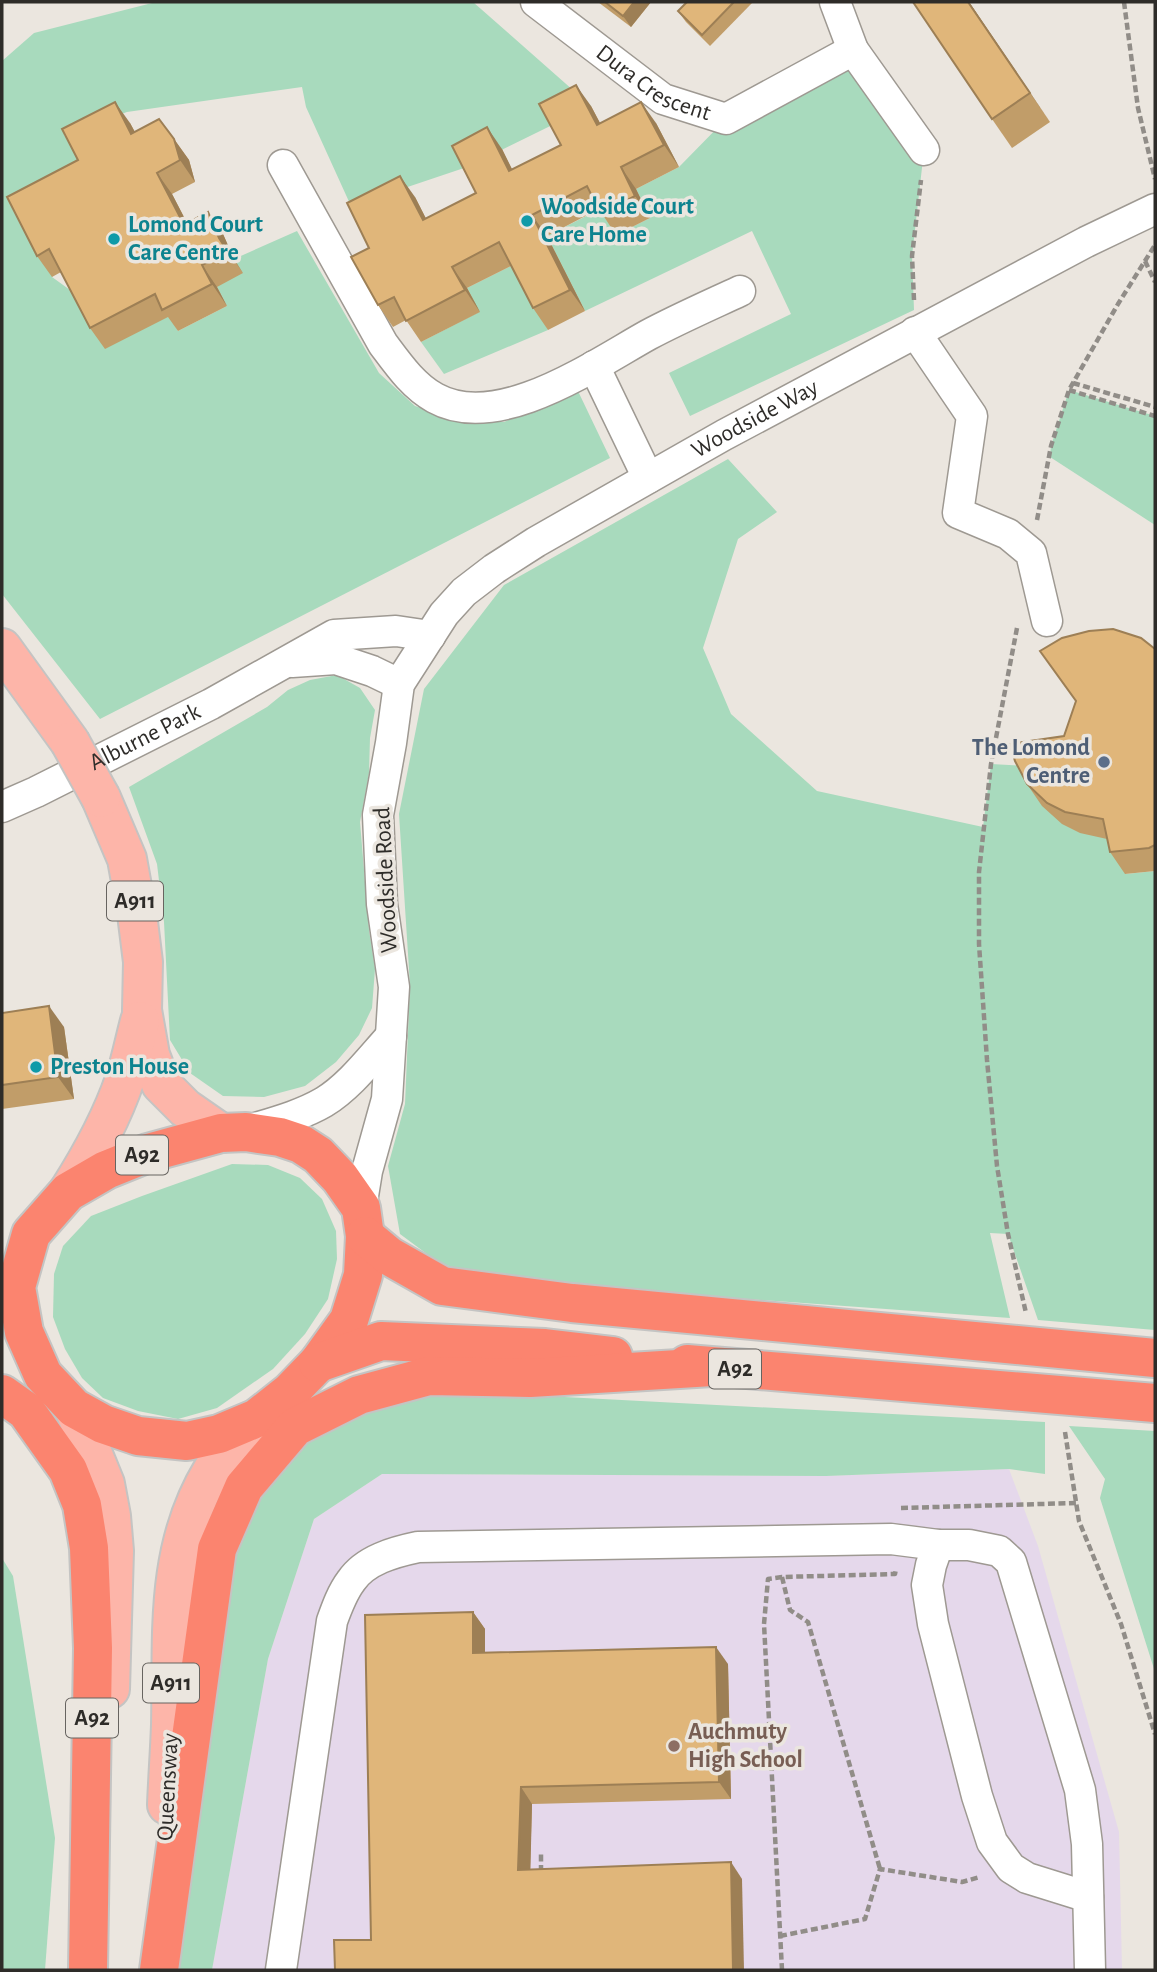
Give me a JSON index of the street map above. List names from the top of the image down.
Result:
{
  "streets": {
    "highway": ["A92"],
    "main road": ["A911", "Queensway"],
    "street": [
      "Dura Crescent",
      "Woodside Way",
      "Alburne Park",
      "Woodside Road"
    ]
  },
  "crossings": [
    ["Woodside Way", "Alburne Park"],
    ["Woodside Way", "Woodside Road"],
    ["Alburne Park", "Woodside Road"],
    ["Woodside Road", "A92"],
    ["A911", "A92"],
    ["A92", "Queensway"]
  ],
  "places": [
    "Woodside Court Care Home",
    "Lomond Court Care Centre",
    "The Lomond Centre",
    "Preston House",
    "Auchmuty High School"
  ]
}
